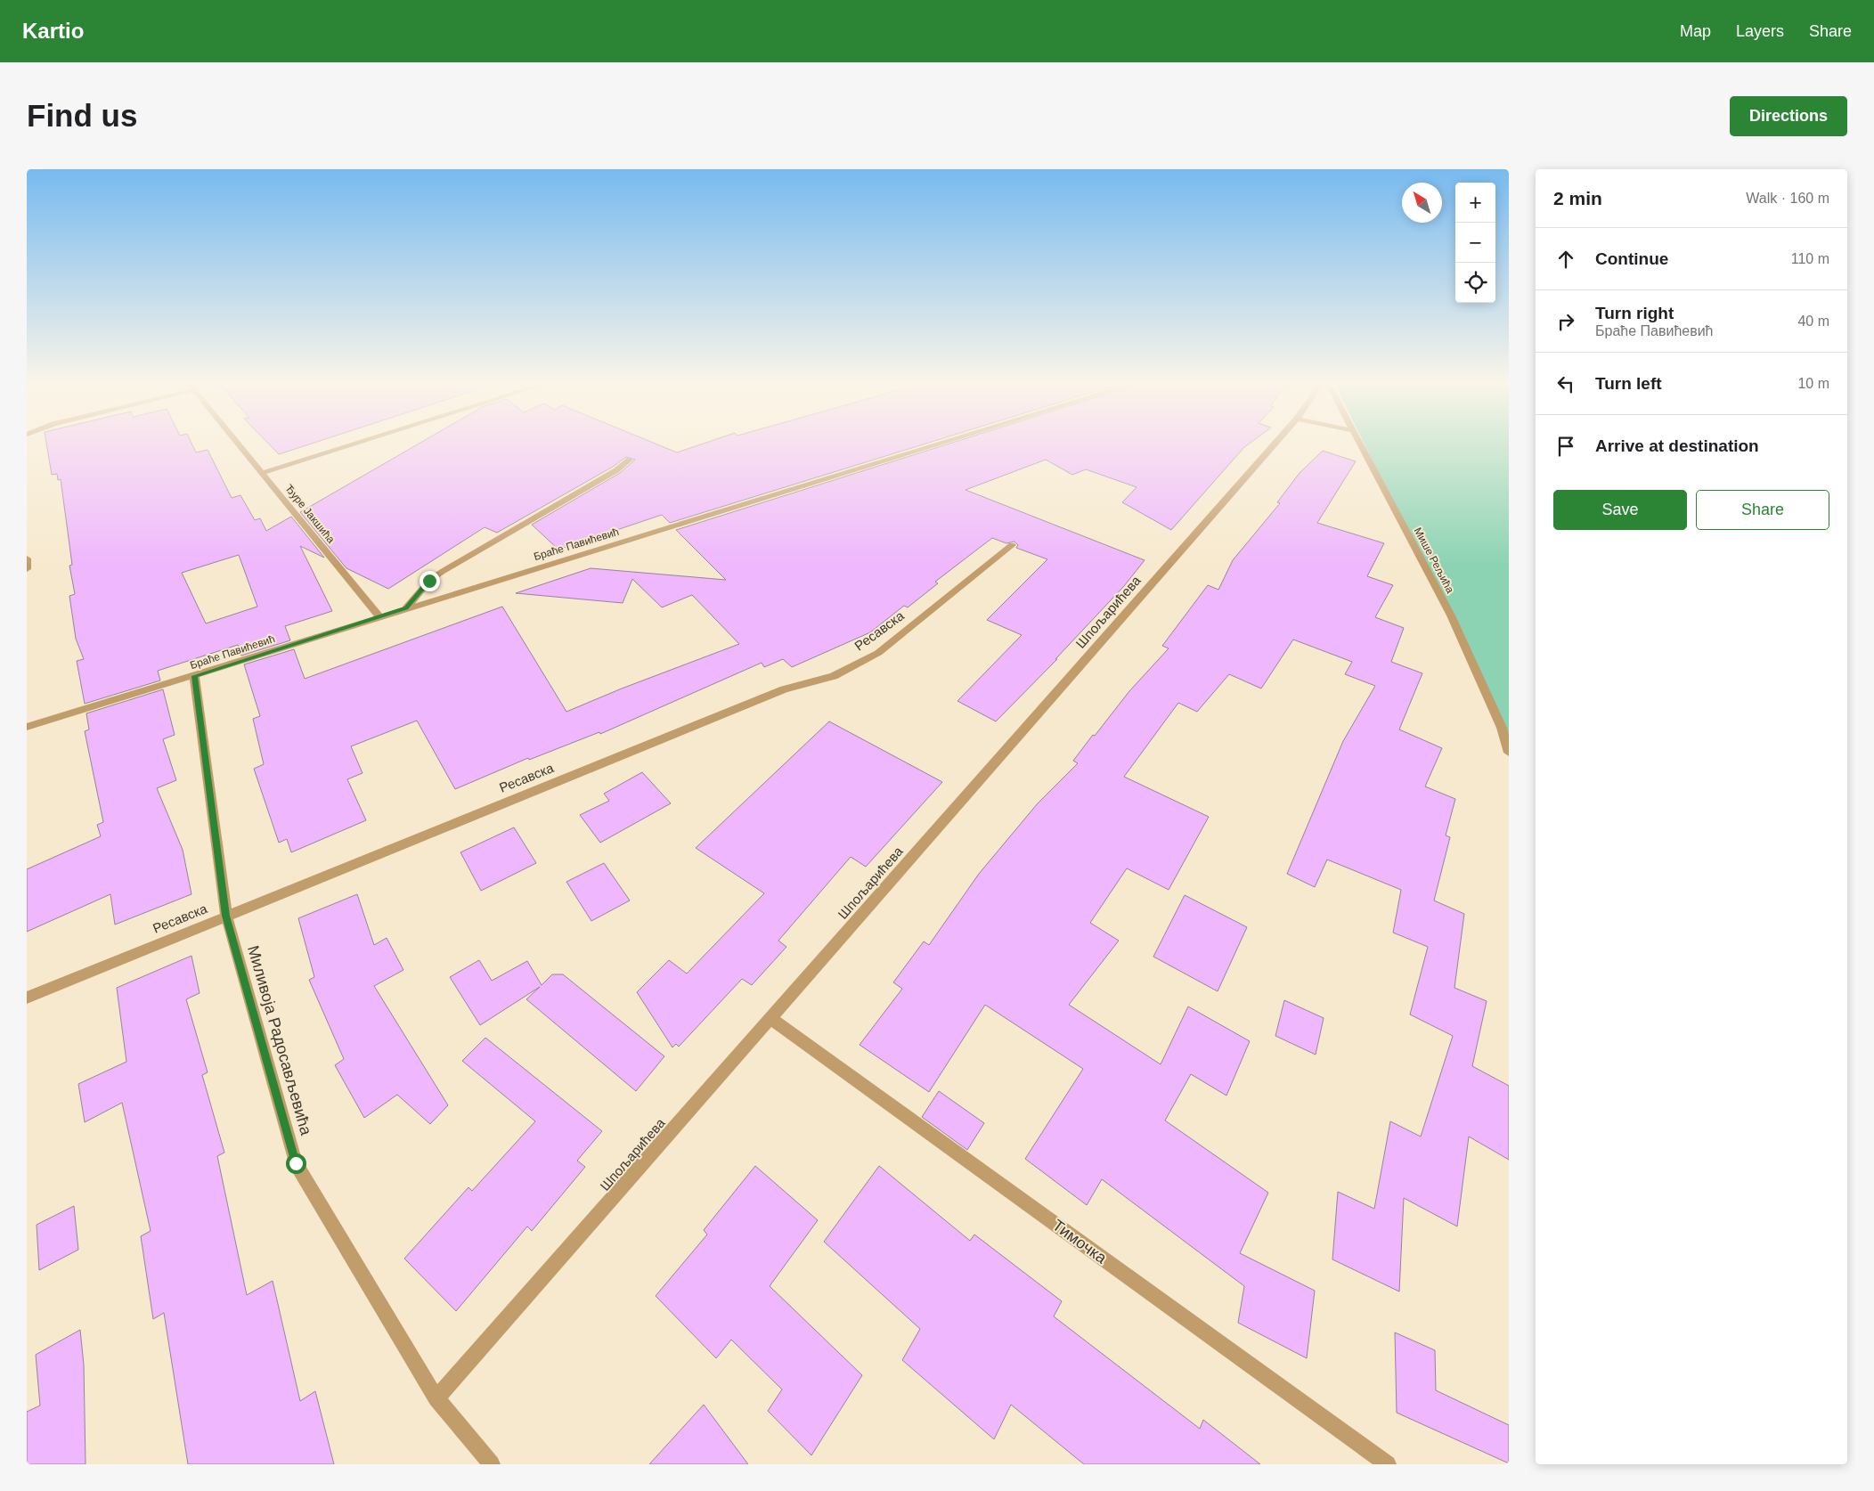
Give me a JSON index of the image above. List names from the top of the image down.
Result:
{
  "streets": {
    "street": [
      "Ђуре Јакшића",
      "Браће Павићевић",
      "Мише Рељића",
      "Шпољарићева",
      "Ресавска",
      "Миливоја Радосављевића",
      "Тимочка"
    ]
  },
  "crossings": [
    ["Ђуре Јакшића", "Браће Павићевић"],
    ["Браће Павићевић", "Миливоја Радосављевића"],
    ["Шпољарићева", "Миливоја Радосављевића"],
    ["Шпољарићева", "Тимочка"],
    ["Ресавска", "Миливоја Радосављевића"]
  ],
  "north": "top left",
  "page": {
    "header": "Kartio",
    "nav": ["Map", "Layers", "Share"],
    "buttons": [
      "Directions",
      ["Save", "Share"]
    ],
    "title": "Find us",
    "heading": ["2 min", "Walk · 160 m"],
    "map_buttons": ["+", "−"],
    "list": [
      ["Continue", "110 m"],
      ["Turn right", "Браће Павићевић", "40 m"],
      ["Turn left", "10 m"],
      "Arrive at destination"
    ]
  }
}
